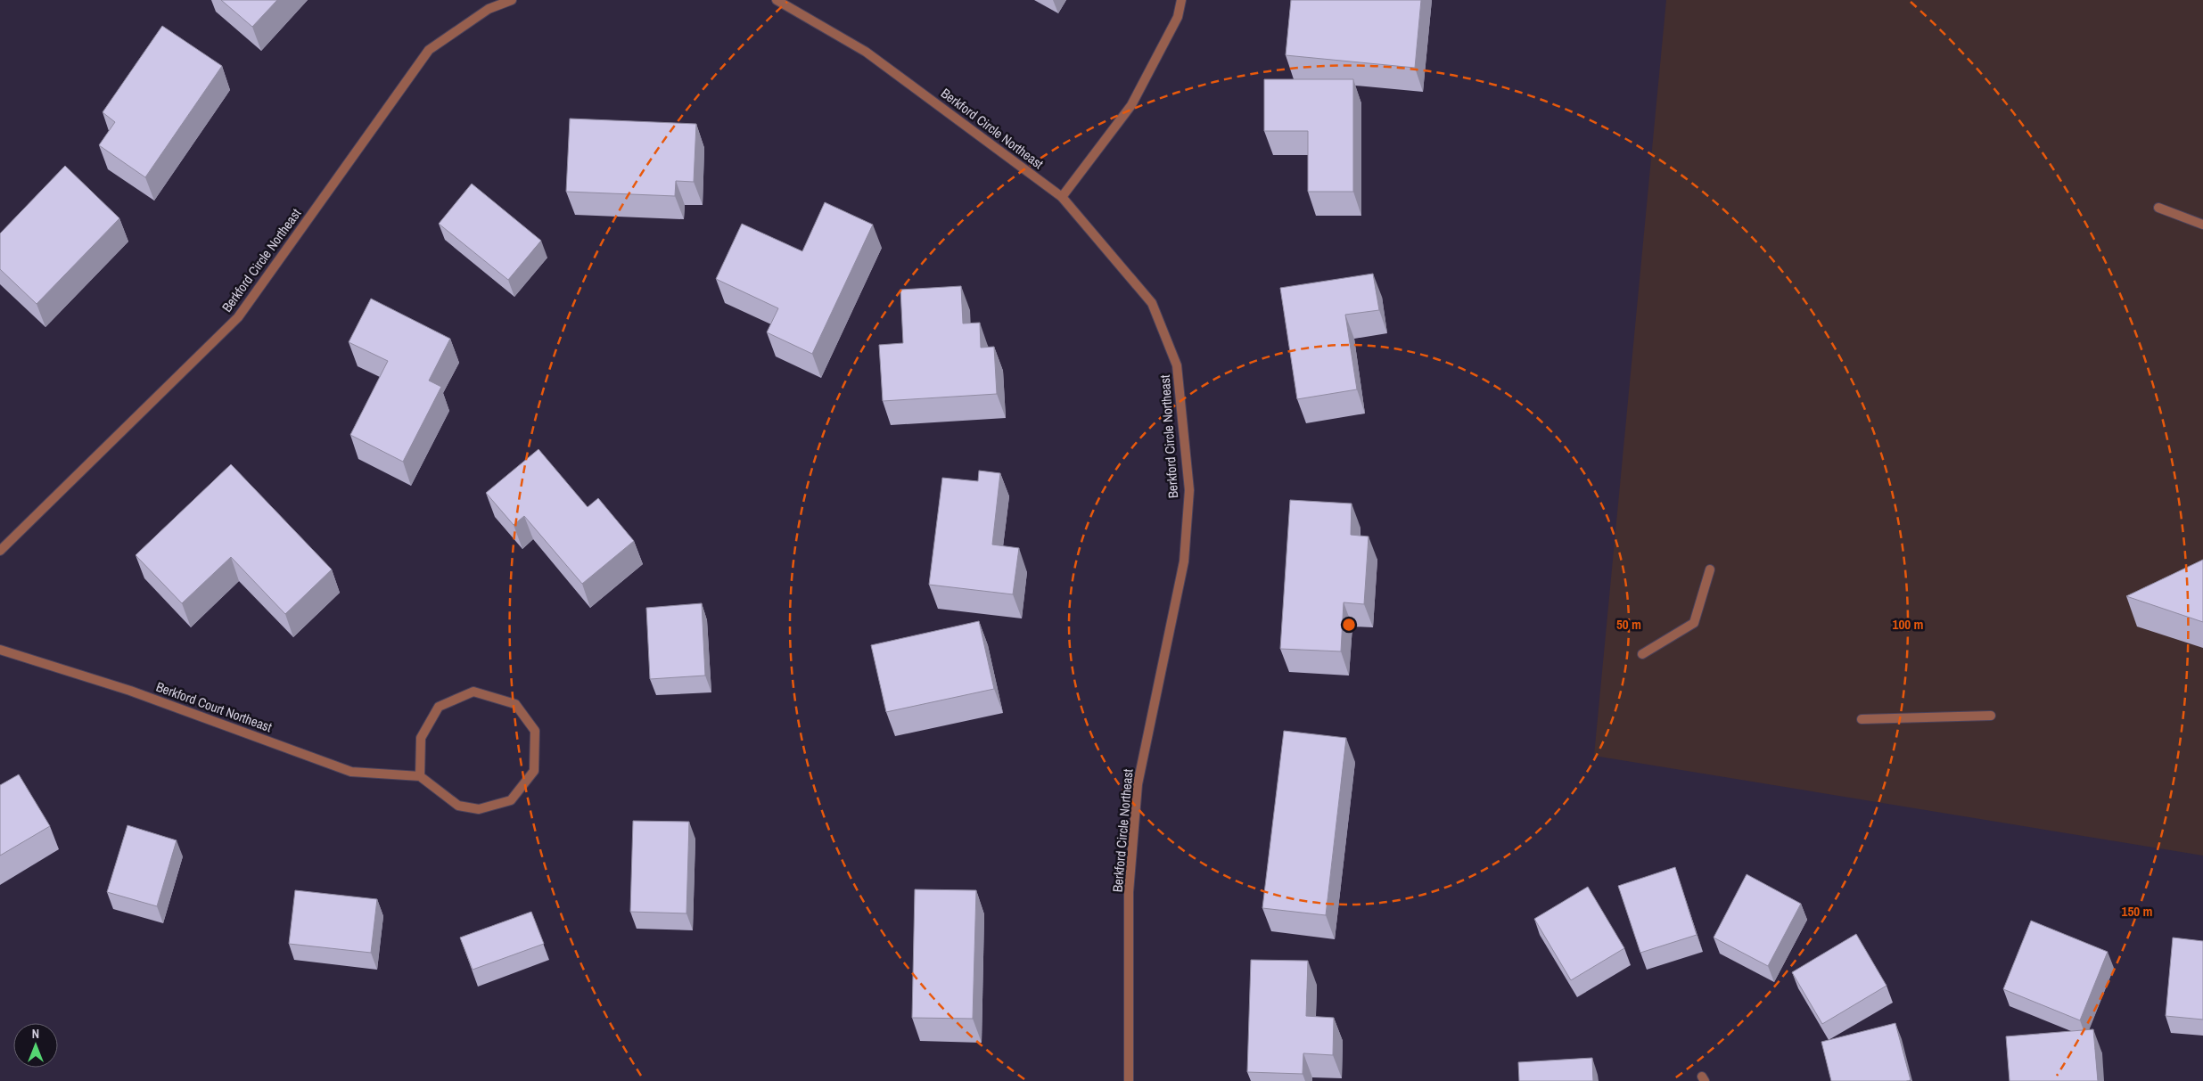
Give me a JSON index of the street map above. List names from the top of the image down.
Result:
{
  "streets": {
    "street": ["Berkford Circle Northeast", "Berkford Court Northeast"]
  },
  "north": "top",
  "rings": ["50 m", "100 m", "150 m"]
}
